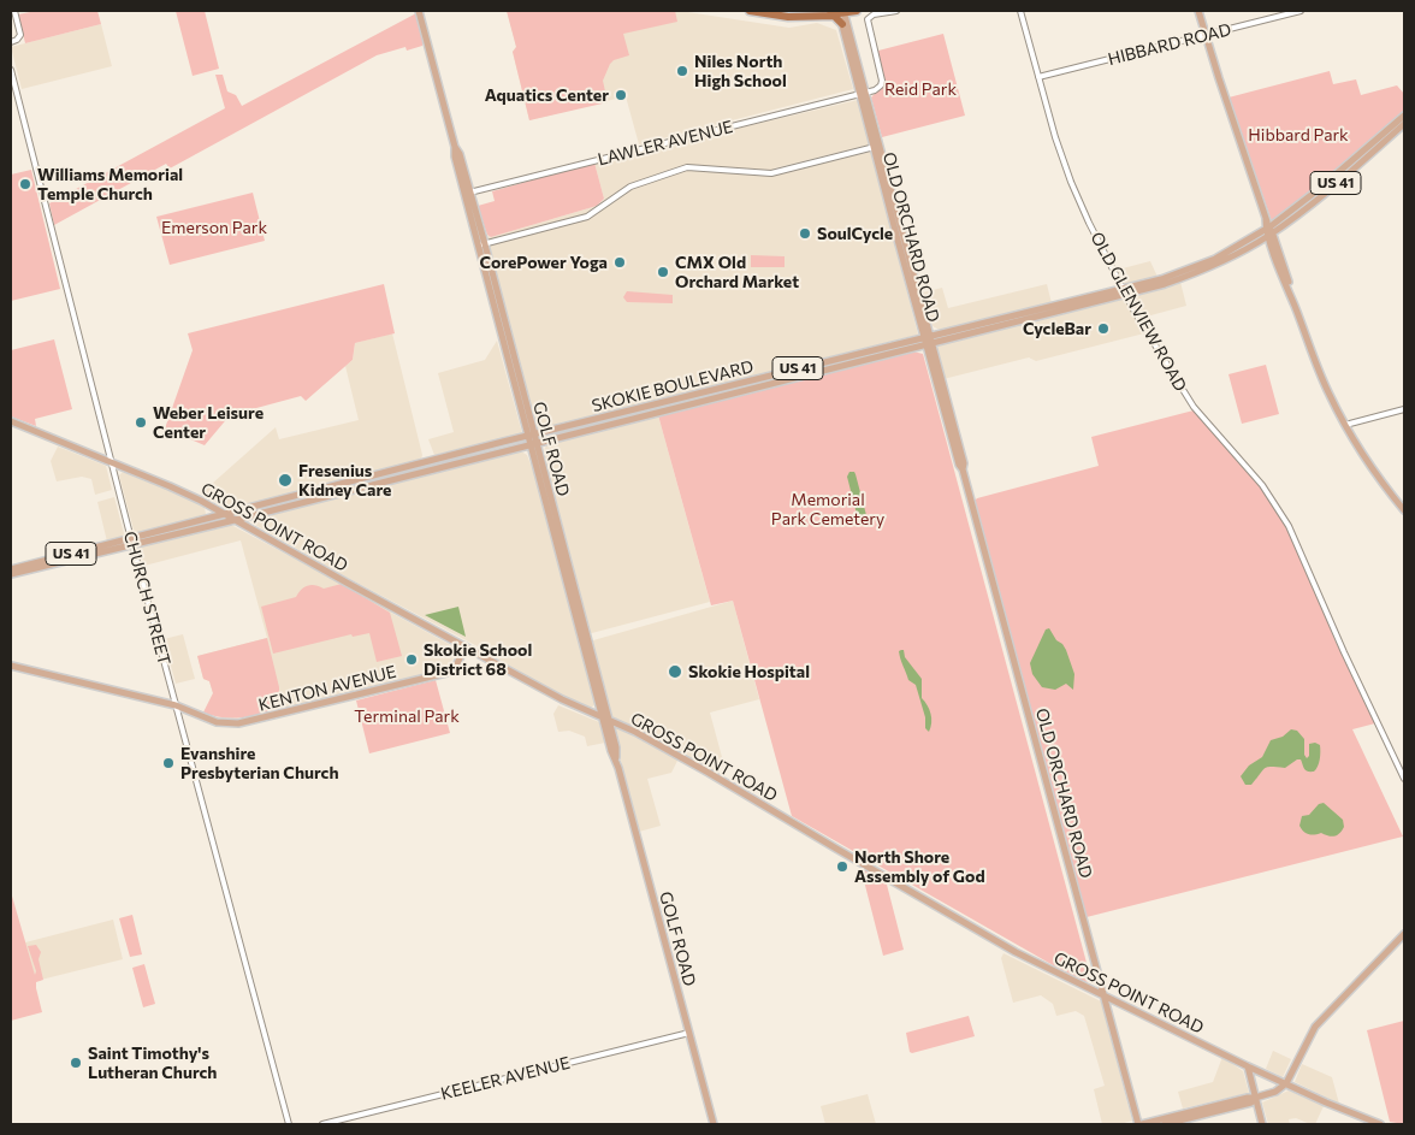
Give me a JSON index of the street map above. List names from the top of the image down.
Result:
{
  "streets": {
    "main road": [
      "US 41",
      "OLD ORCHARD ROAD",
      "SKOKIE BOULEVARD",
      "GOLF ROAD",
      "GROSS POINT ROAD",
      "KENTON AVENUE"
    ],
    "street": [
      "HIBBARD ROAD",
      "LAWLER AVENUE",
      "OLD GLENVIEW ROAD",
      "CHURCH STREET",
      "KEELER AVENUE"
    ]
  },
  "crossings": [
    ["HIBBARD ROAD", "OLD GLENVIEW ROAD"],
    ["LAWLER AVENUE", "OLD ORCHARD ROAD"],
    ["LAWLER AVENUE", "GOLF ROAD"],
    ["OLD ORCHARD ROAD", "SKOKIE BOULEVARD"],
    ["OLD ORCHARD ROAD", "GROSS POINT ROAD"],
    ["OLD GLENVIEW ROAD", "SKOKIE BOULEVARD"],
    ["SKOKIE BOULEVARD", "GOLF ROAD"],
    ["SKOKIE BOULEVARD", "GROSS POINT ROAD"],
    ["SKOKIE BOULEVARD", "CHURCH STREET"],
    ["GOLF ROAD", "GROSS POINT ROAD"],
    ["GOLF ROAD", "KEELER AVENUE"],
    ["GROSS POINT ROAD", "CHURCH STREET"],
    ["GROSS POINT ROAD", "KENTON AVENUE"],
    ["CHURCH STREET", "KENTON AVENUE"]
  ],
  "parks": [
    "Reid Park",
    "Hibbard Park",
    "Emerson Park",
    "Memorial Park Cemetery",
    "Terminal Park"
  ],
  "places": [
    "Niles North High School",
    "Aquatics Center",
    "Williams Memorial Temple Church",
    "SoulCycle",
    "CorePower Yoga",
    "CMX Old Orchard Market",
    "CycleBar",
    "Weber Leisure Center",
    "Fresenius Kidney Care",
    "Skokie School District 68",
    "Skokie Hospital",
    "Evanshire Presbyterian Church",
    "North Shore Assembly of God",
    "Saint Timothy's Lutheran Church"
  ]
}
